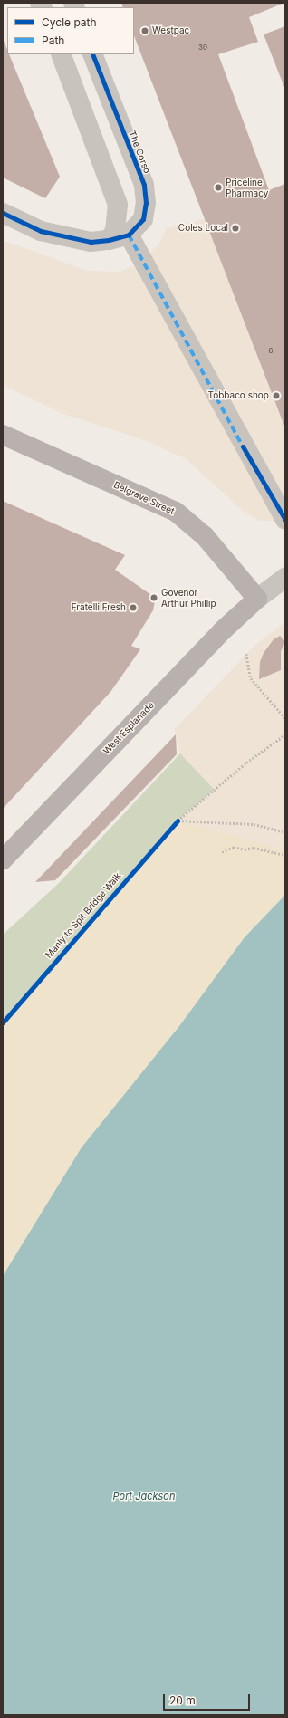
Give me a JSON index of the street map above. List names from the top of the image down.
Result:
{
  "streets": {
    "main road": ["Belgrave Street", "West Esplanade"],
    "street": ["The Corso"],
    "cycle path": ["Manly to Spit Bridge Walk"]
  },
  "crossings": [
    ["Belgrave Street", "West Esplanade"]
  ],
  "water": ["Port Jackson"],
  "places": [
    "Westpac",
    "Priceline Pharmacy",
    "Coles Local",
    "Tobbaco shop",
    "Govenor Arthur Phillip",
    "Fratelli Fresh"
  ],
  "house_numbers": ["30", "6"],
  "legend": ["Cycle path", "Path"],
  "scale_bar": "20 m"
}
